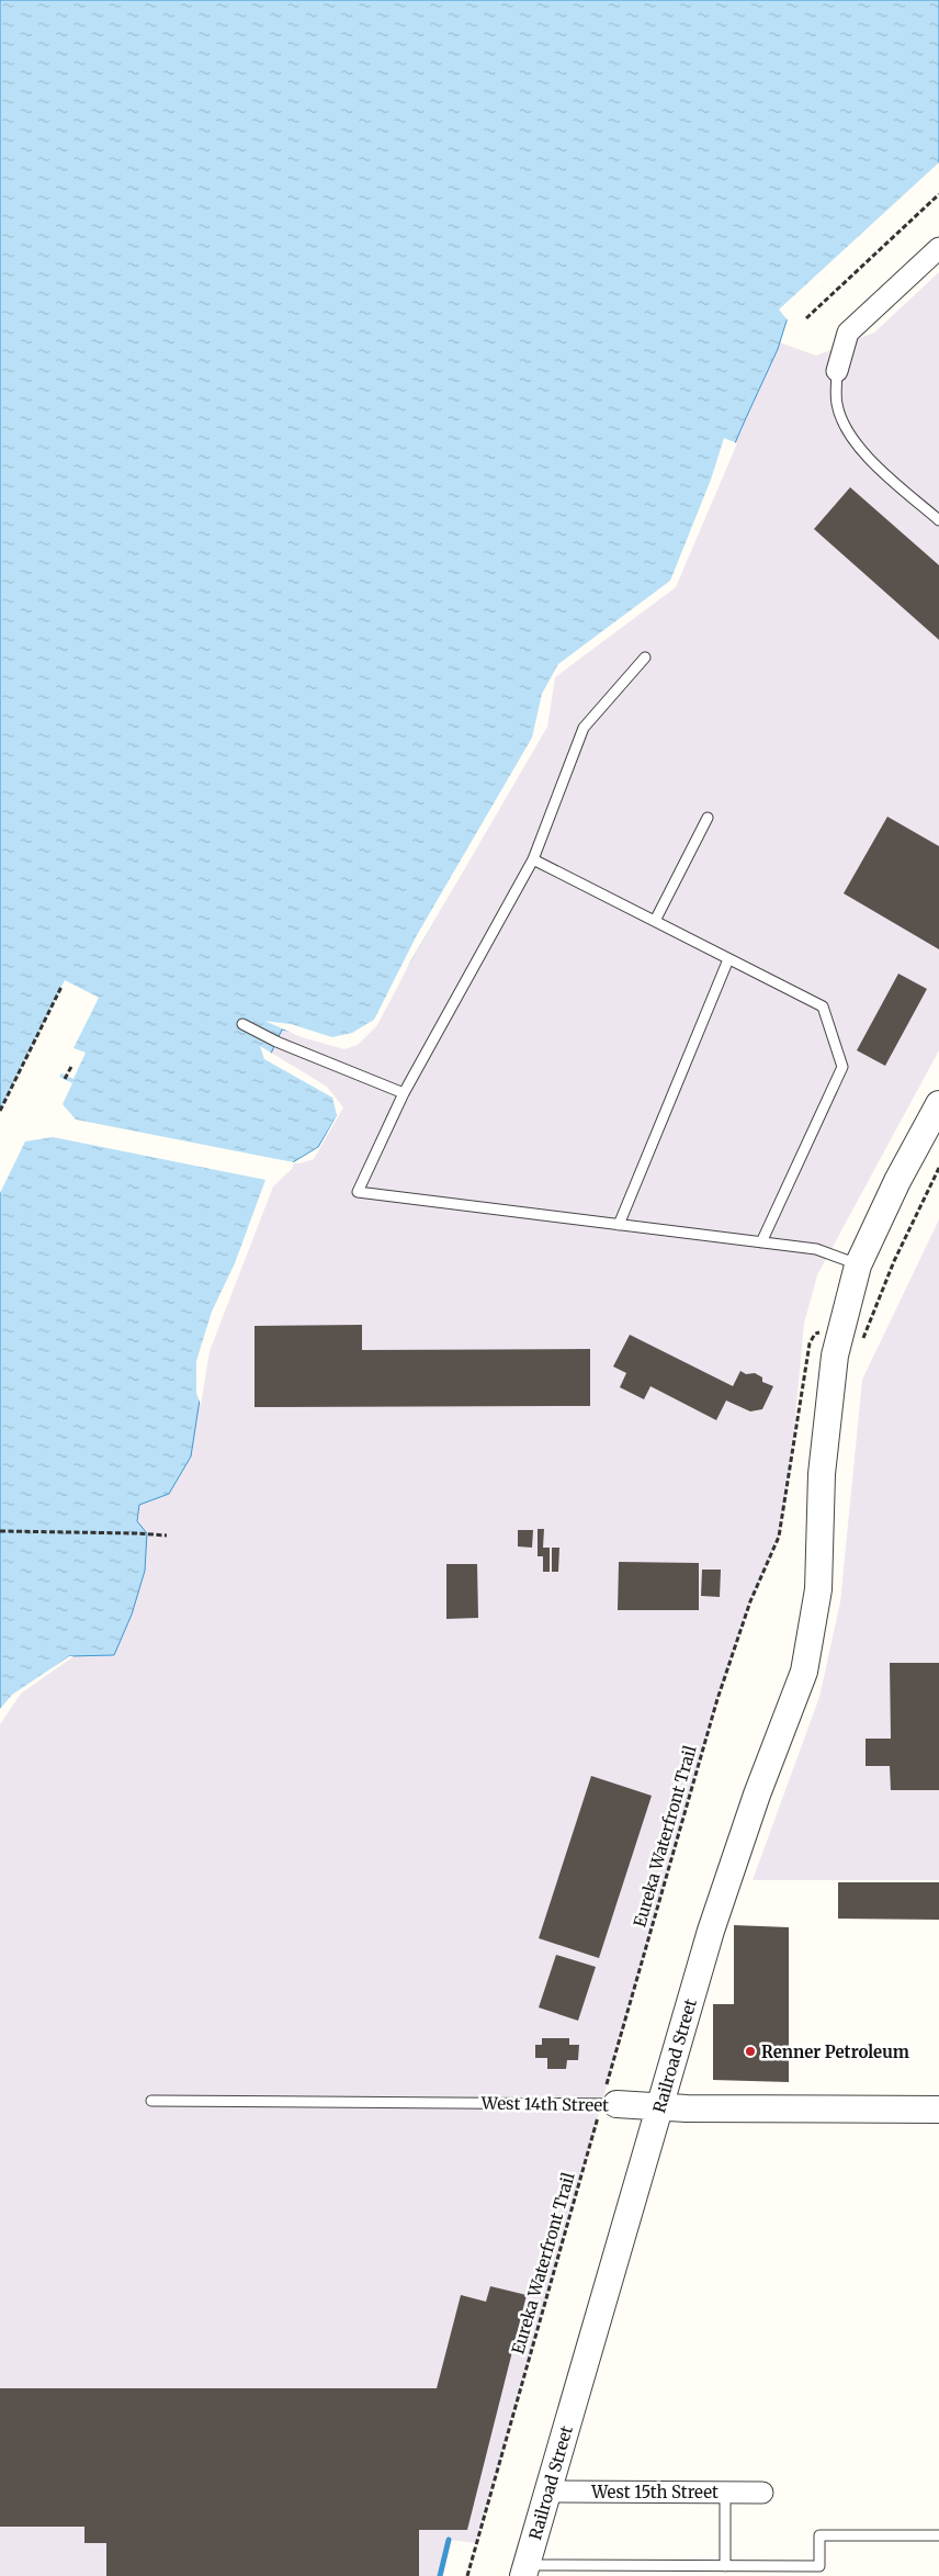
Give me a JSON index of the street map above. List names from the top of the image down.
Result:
{
  "streets": {
    "street": ["Railroad Street", "West 14th Street", "West 15th Street"],
    "path": ["Eureka Waterfront Trail"]
  },
  "crossings": [
    ["Eureka Waterfront Trail", "Railroad Street"],
    ["Eureka Waterfront Trail", "West 14th Street"],
    ["Railroad Street", "West 14th Street"],
    ["Railroad Street", "West 15th Street"]
  ],
  "places": ["Renner Petroleum"]
}
